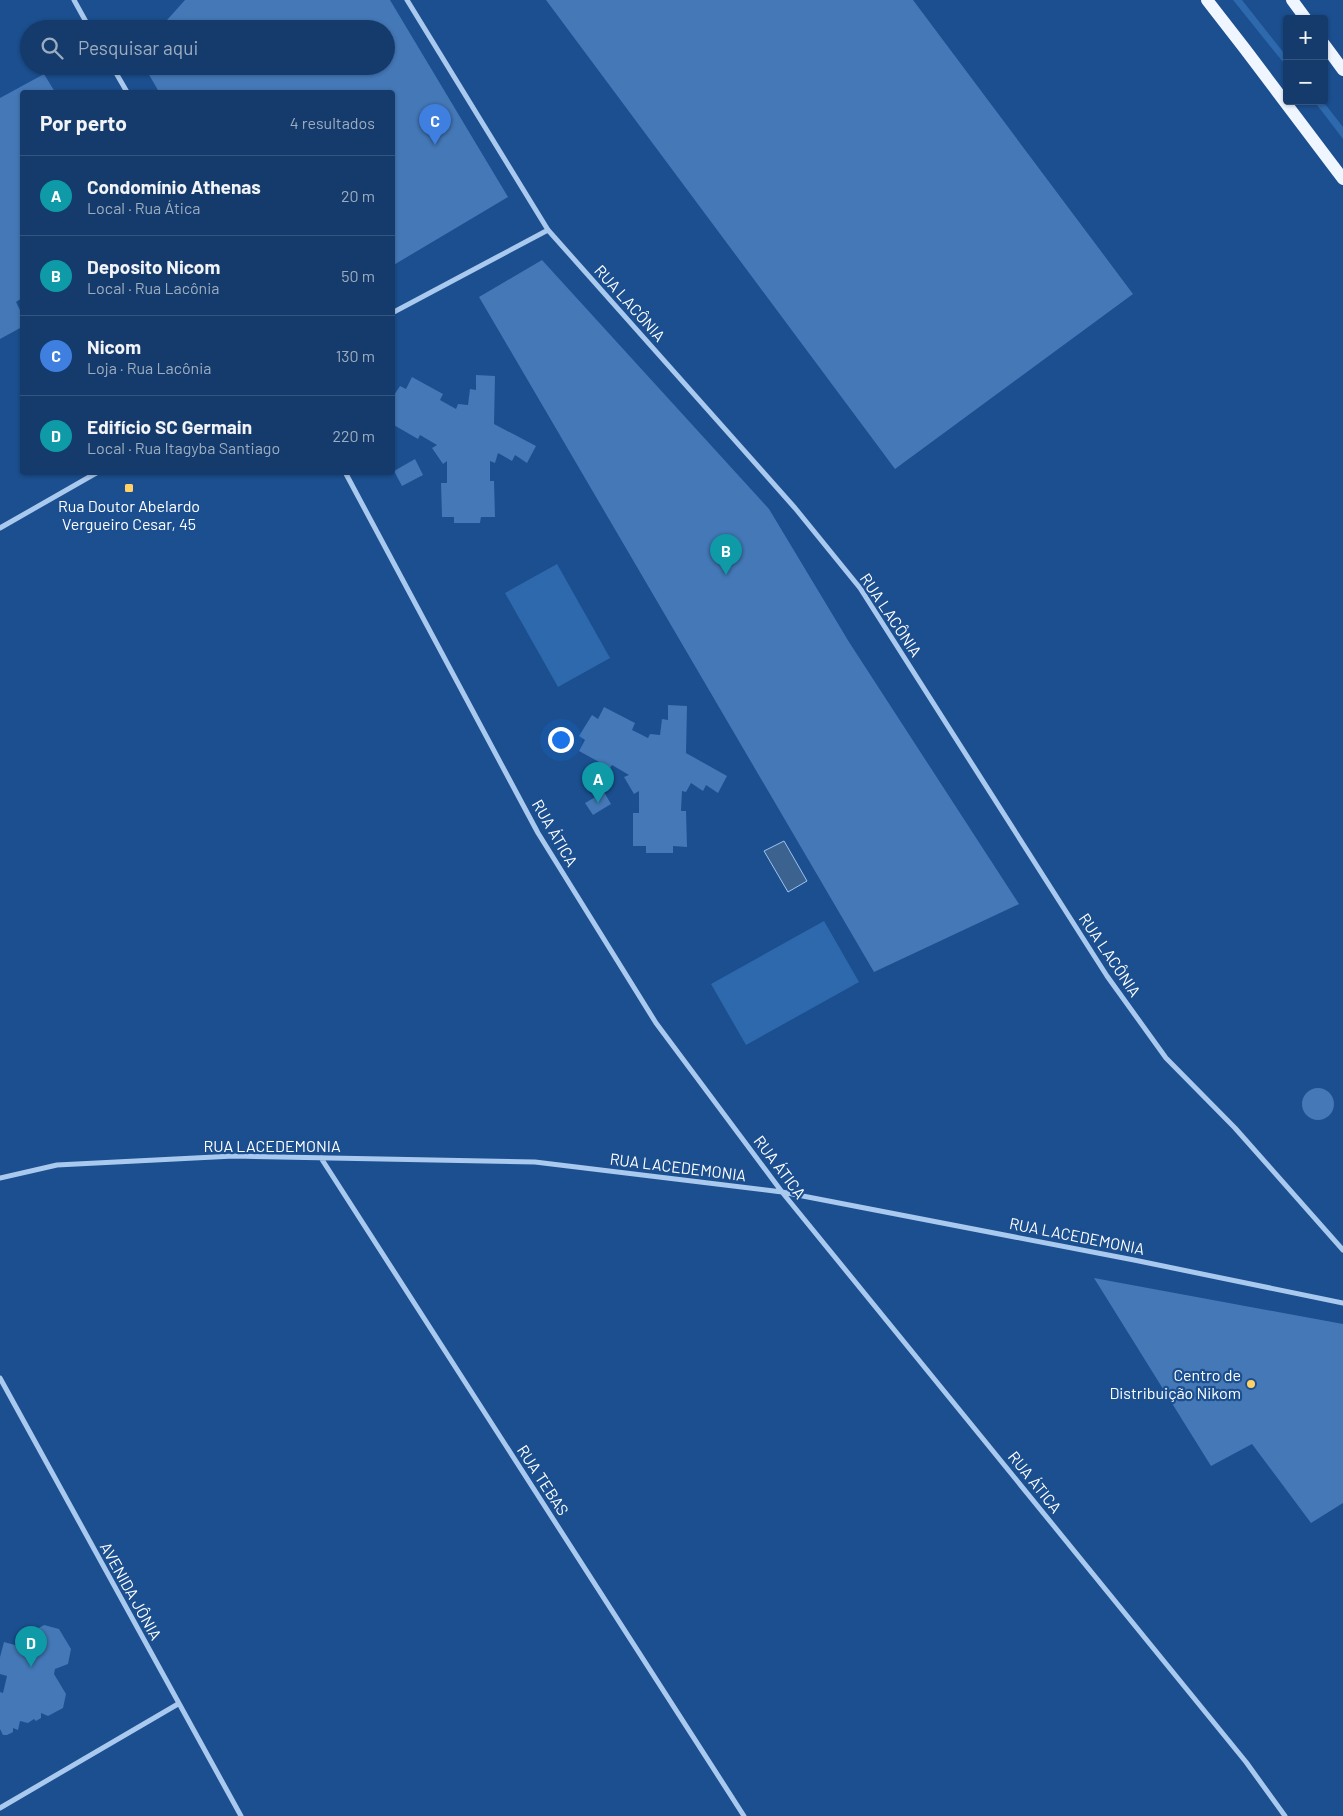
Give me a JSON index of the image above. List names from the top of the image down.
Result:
{
  "streets": {
    "street": [
      "RUA LACÔNIA",
      "RUA ÁTICA",
      "RUA LACEDEMONIA",
      "RUA TEBAS",
      "AVENIDA JÔNIA"
    ]
  },
  "crossings": [
    ["RUA ÁTICA", "RUA LACEDEMONIA"],
    ["RUA LACEDEMONIA", "RUA TEBAS"]
  ],
  "places": {
    "transit": ["Rua Doutor Abelardo Vergueiro Cesar, 45"],
    "other": ["Centro de Distribuição Nikom"]
  },
  "page": {
    "map_buttons": ["+", "−"],
    "search": "Pesquisar aqui",
    "heading": ["Por perto", "4 resultados"],
    "pins": [
      "C",
      "B",
      "A",
      "D"
    ],
    "list": [
      {
        "mark": "A",
        "name": "Condomínio Athenas",
        "note": "Local · Rua Ática",
        "value": "20 m"
      },
      {
        "mark": "B",
        "name": "Deposito Nicom",
        "note": "Local · Rua Lacônia",
        "value": "50 m"
      },
      {
        "mark": "C",
        "name": "Nicom",
        "note": "Loja · Rua Lacônia",
        "value": "130 m"
      },
      {
        "mark": "D",
        "name": "Edifício SC Germain",
        "note": "Local · Rua Itagyba Santiago",
        "value": "220 m"
      }
    ]
  }
}
